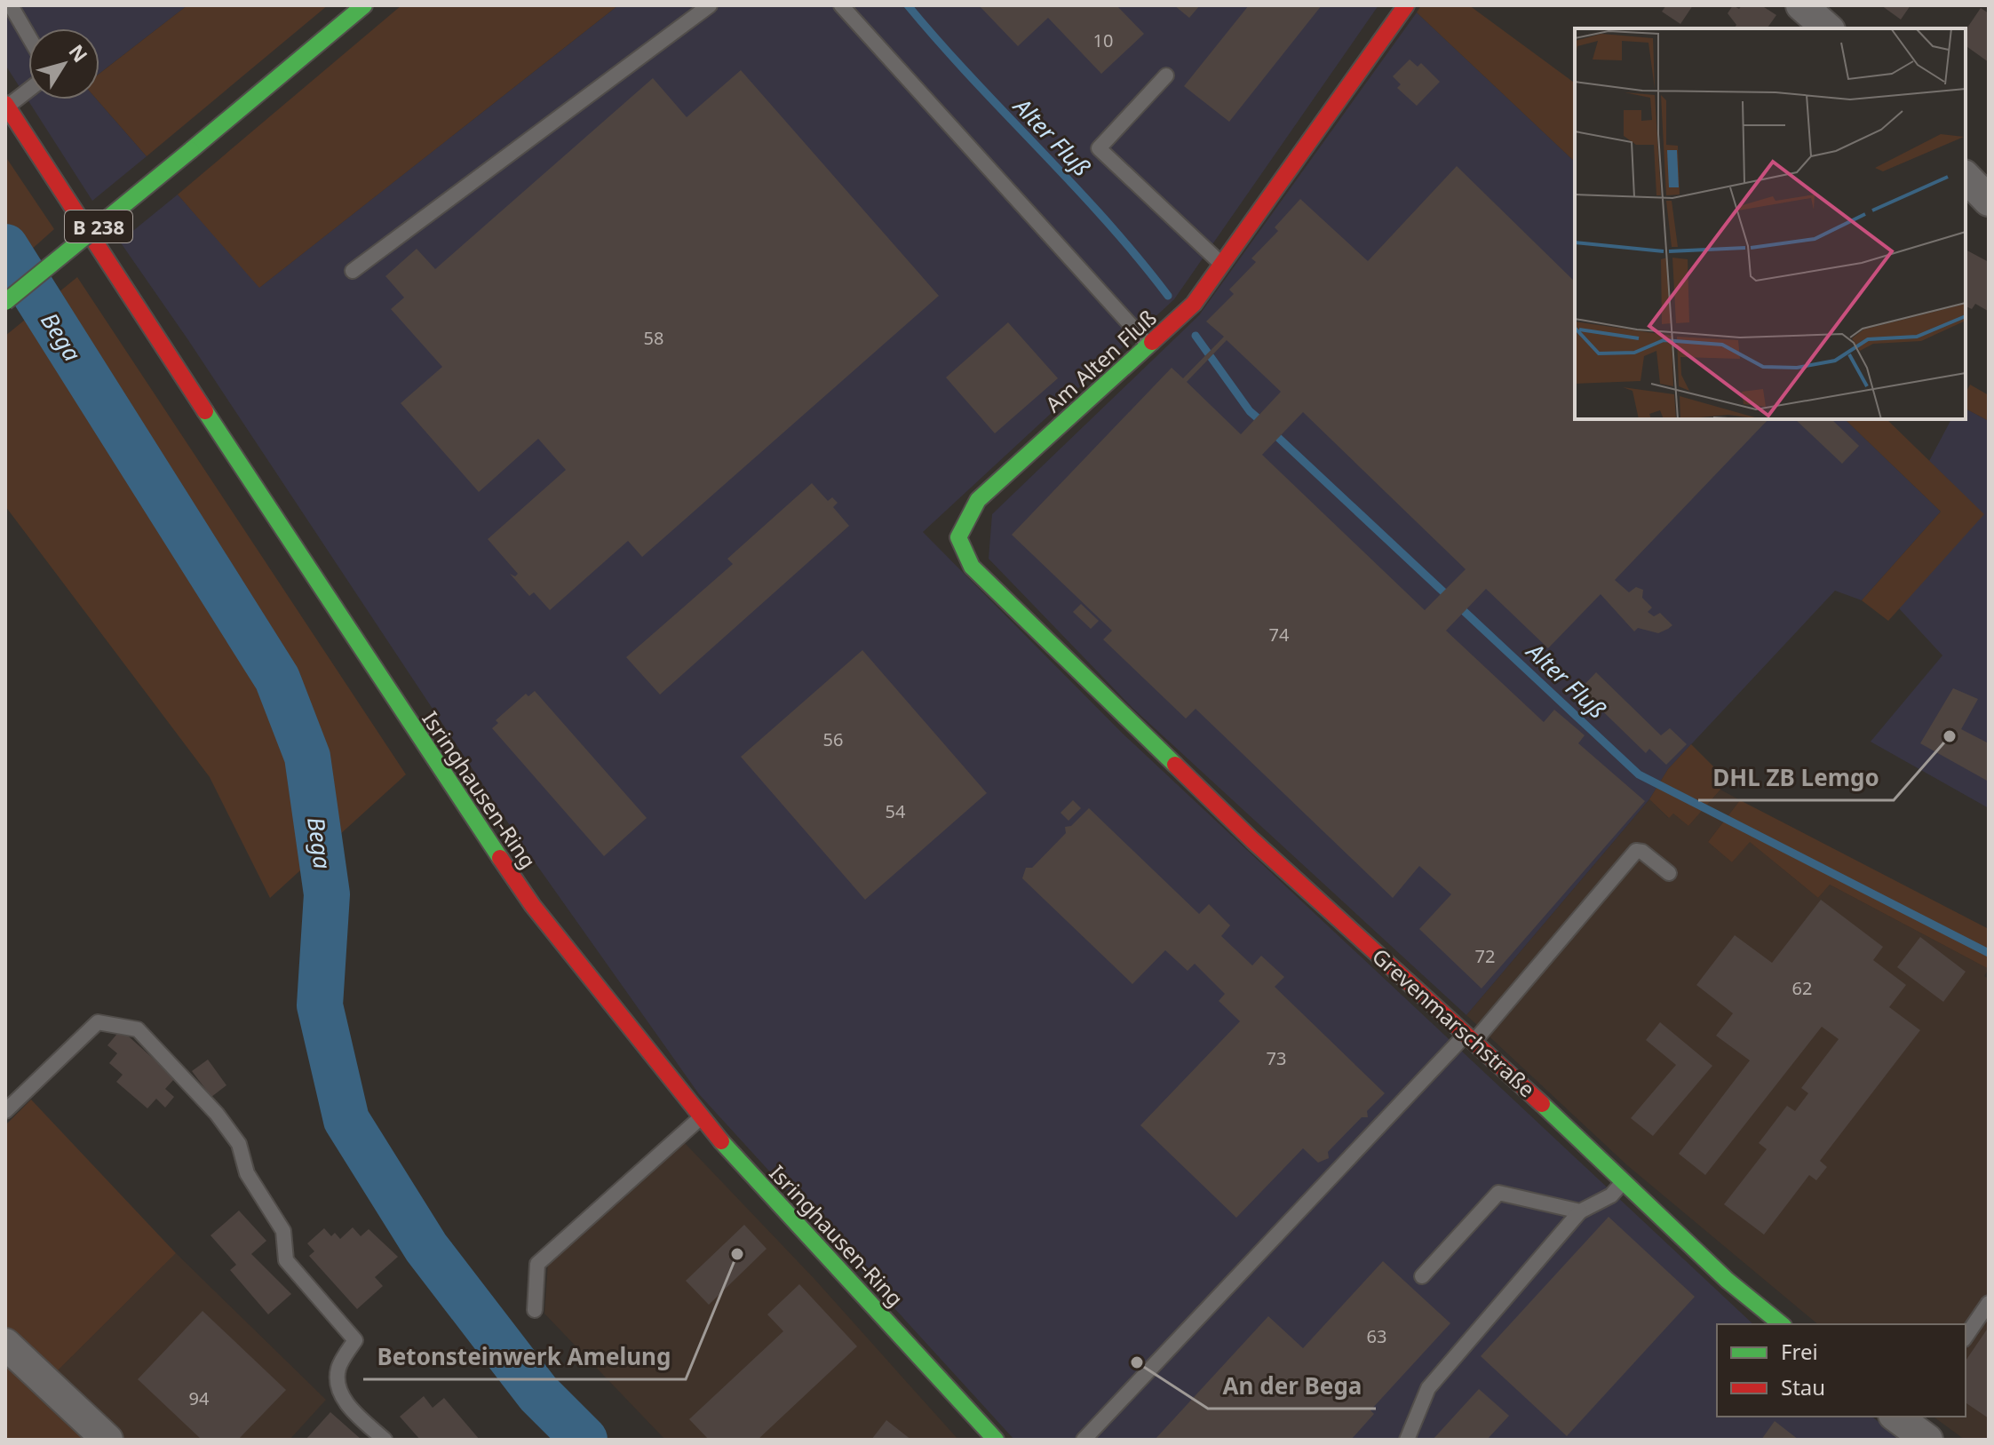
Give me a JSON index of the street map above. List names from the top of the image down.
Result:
{
  "streets": {
    "street": [
      "B 238",
      "Am Alten Fluß",
      "Isringhausen-Ring",
      "Grevenmarschstraße"
    ]
  },
  "crossings": [
    ["Am Alten Fluß", "Grevenmarschstraße"]
  ],
  "water": ["Alter Fluß", "Bega"],
  "places": ["DHL ZB Lemgo", "Betonsteinwerk Amelung", "An der Bega"],
  "house_numbers": [
    "10",
    "58",
    "74",
    "56",
    "54",
    "72",
    "62",
    "73",
    "63",
    "94"
  ],
  "legend": ["Frei", "Stau"],
  "north": "top right"
}
